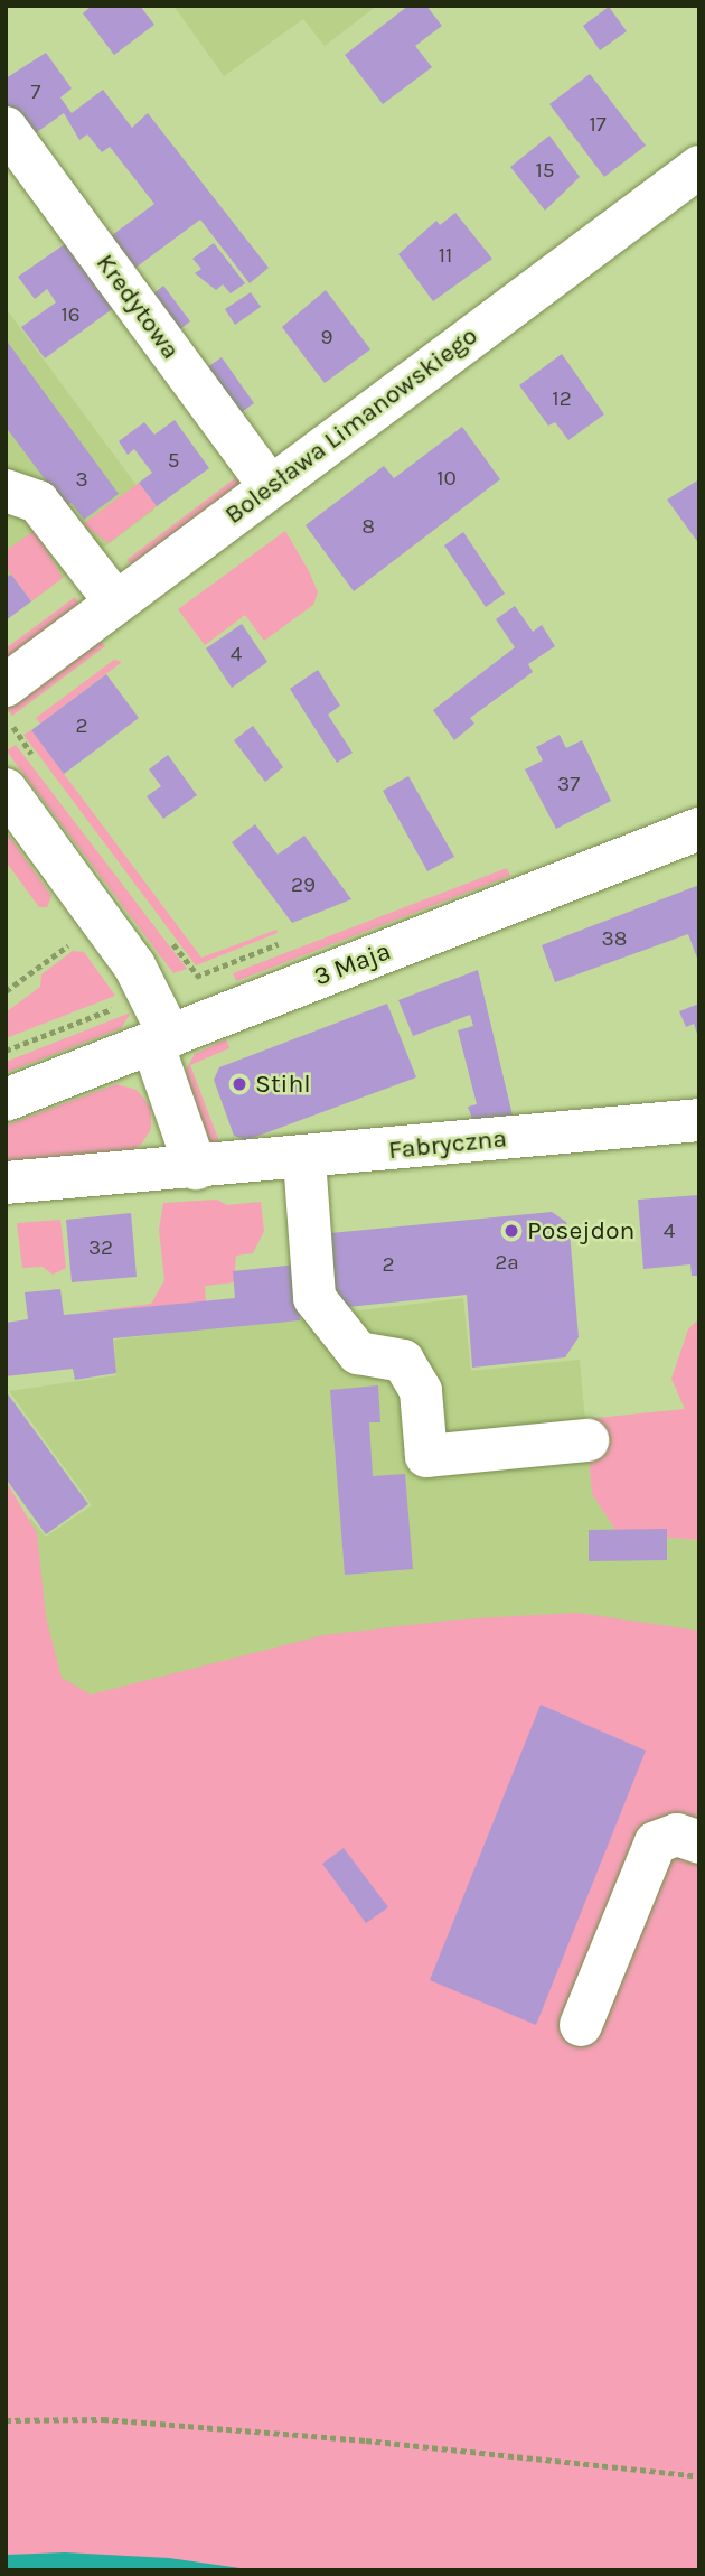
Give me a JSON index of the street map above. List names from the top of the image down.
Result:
{
  "streets": {
    "street": [
      "Kredytowa",
      "Bolesława Limanowskiego",
      "3 Maja",
      "Fabryczna"
    ]
  },
  "crossings": [
    ["Kredytowa", "Bolesława Limanowskiego"]
  ],
  "places": ["Stihl", "Posejdon"],
  "house_numbers": [
    "7",
    "17",
    "15",
    "11",
    "16",
    "9",
    "12",
    "5",
    "10",
    "3",
    "8",
    "4",
    "2",
    "37",
    "29",
    "38",
    "4",
    "32",
    "2a",
    "2"
  ]
}
